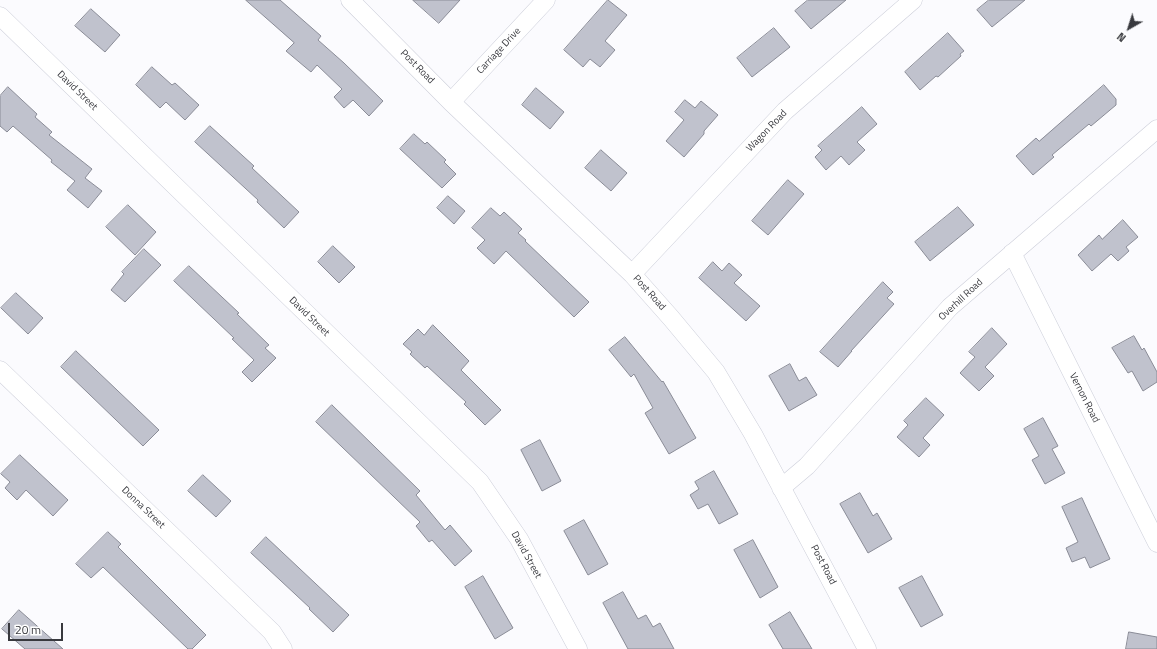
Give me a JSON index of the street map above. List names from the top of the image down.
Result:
{
  "streets": {
    "street": [
      "Carriage Drive",
      "Post Road",
      "David Street",
      "Wagon Road",
      "Overhill Road",
      "Vernon Road",
      "Donna Street"
    ]
  },
  "crossings": [
    ["Carriage Drive", "Post Road"],
    ["Post Road", "Wagon Road"],
    ["Post Road", "Overhill Road"],
    ["Overhill Road", "Vernon Road"]
  ],
  "scale_bar": "20 m",
  "north": "bottom left"
}
